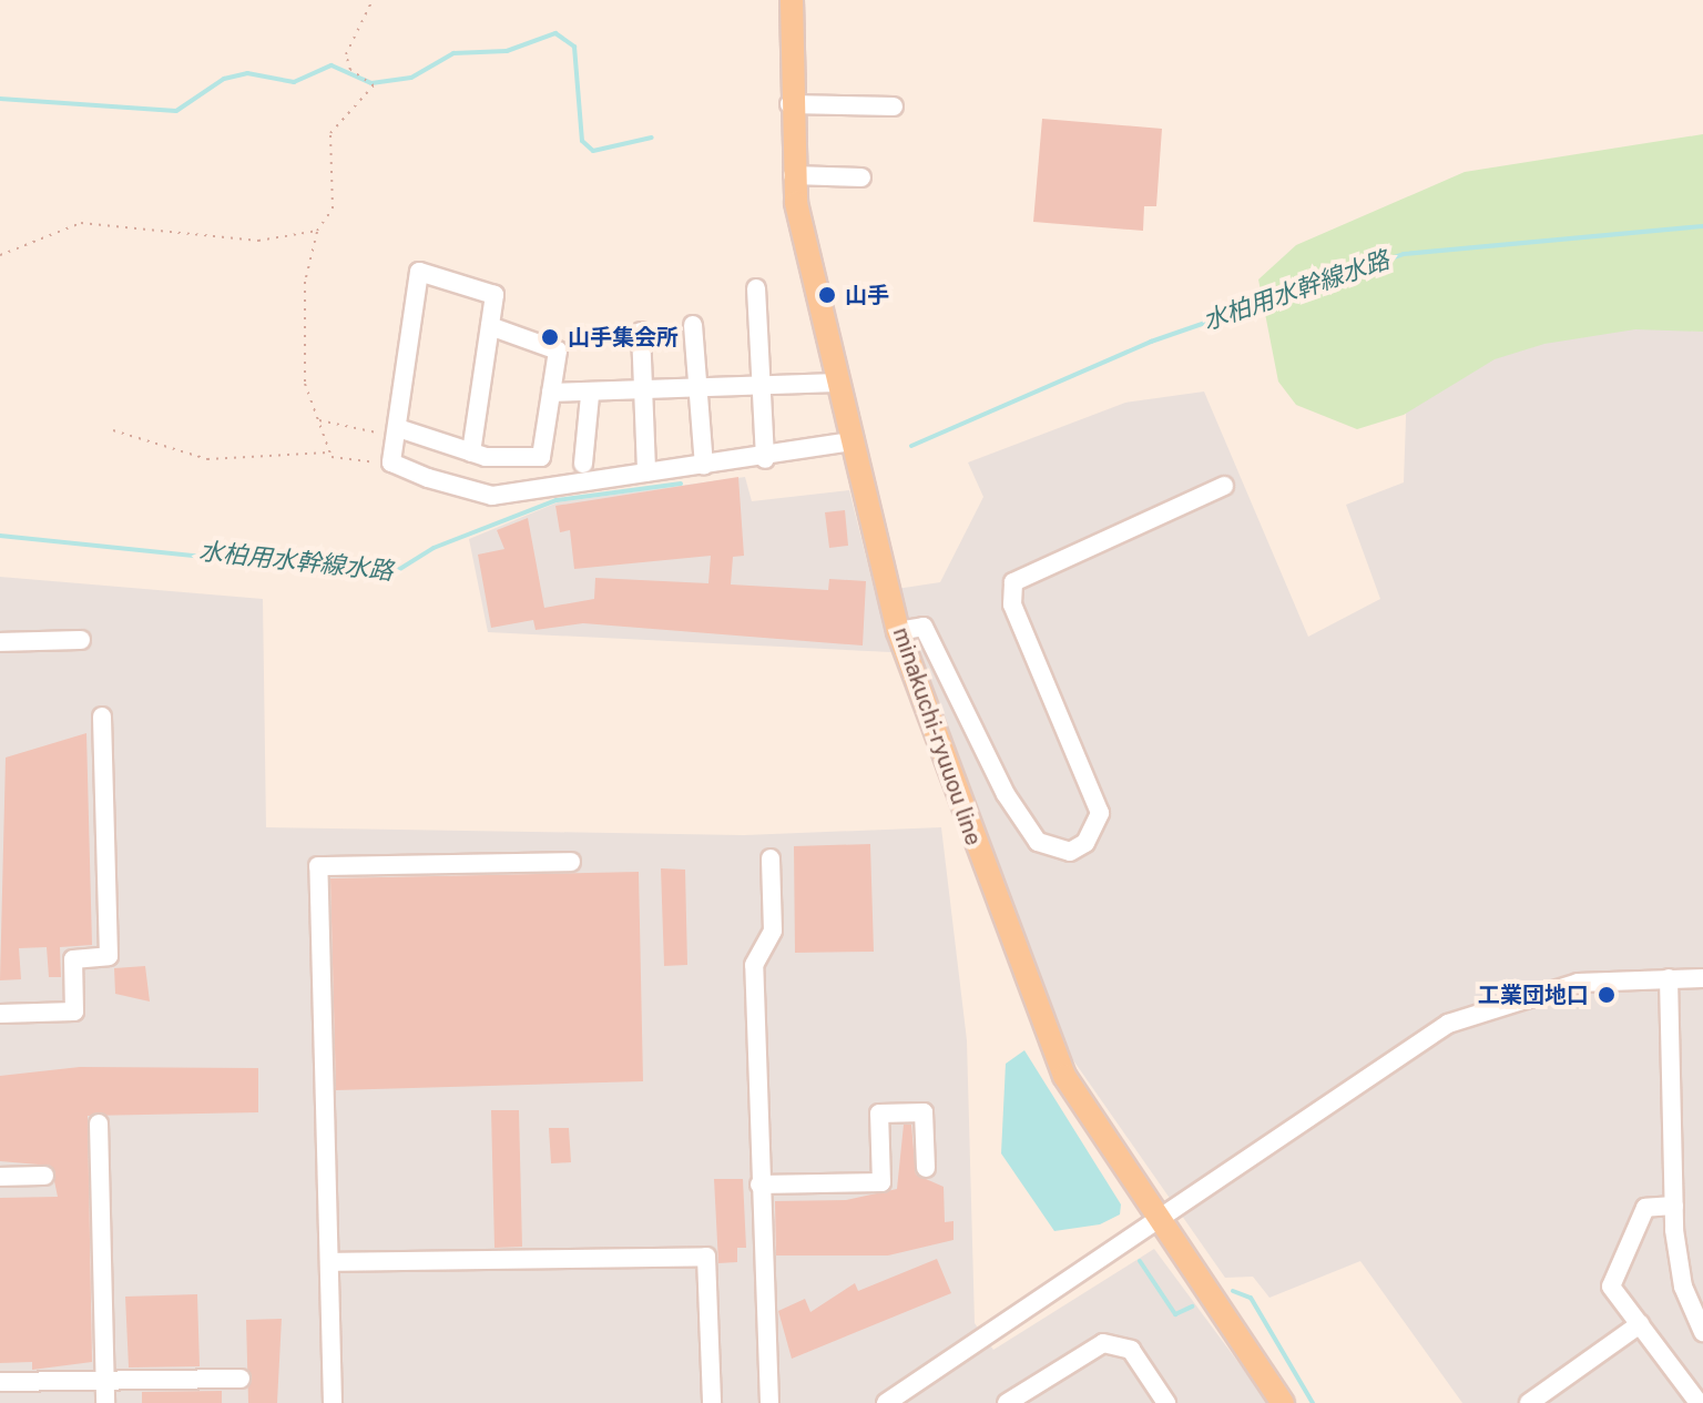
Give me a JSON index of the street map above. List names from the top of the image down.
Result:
{
  "streets": {
    "main road": ["minakuchi-ryuuou line"]
  },
  "water": ["水柏用水幹線水路"],
  "places": ["山手", "山手集会所", "工業団地口"]
}
